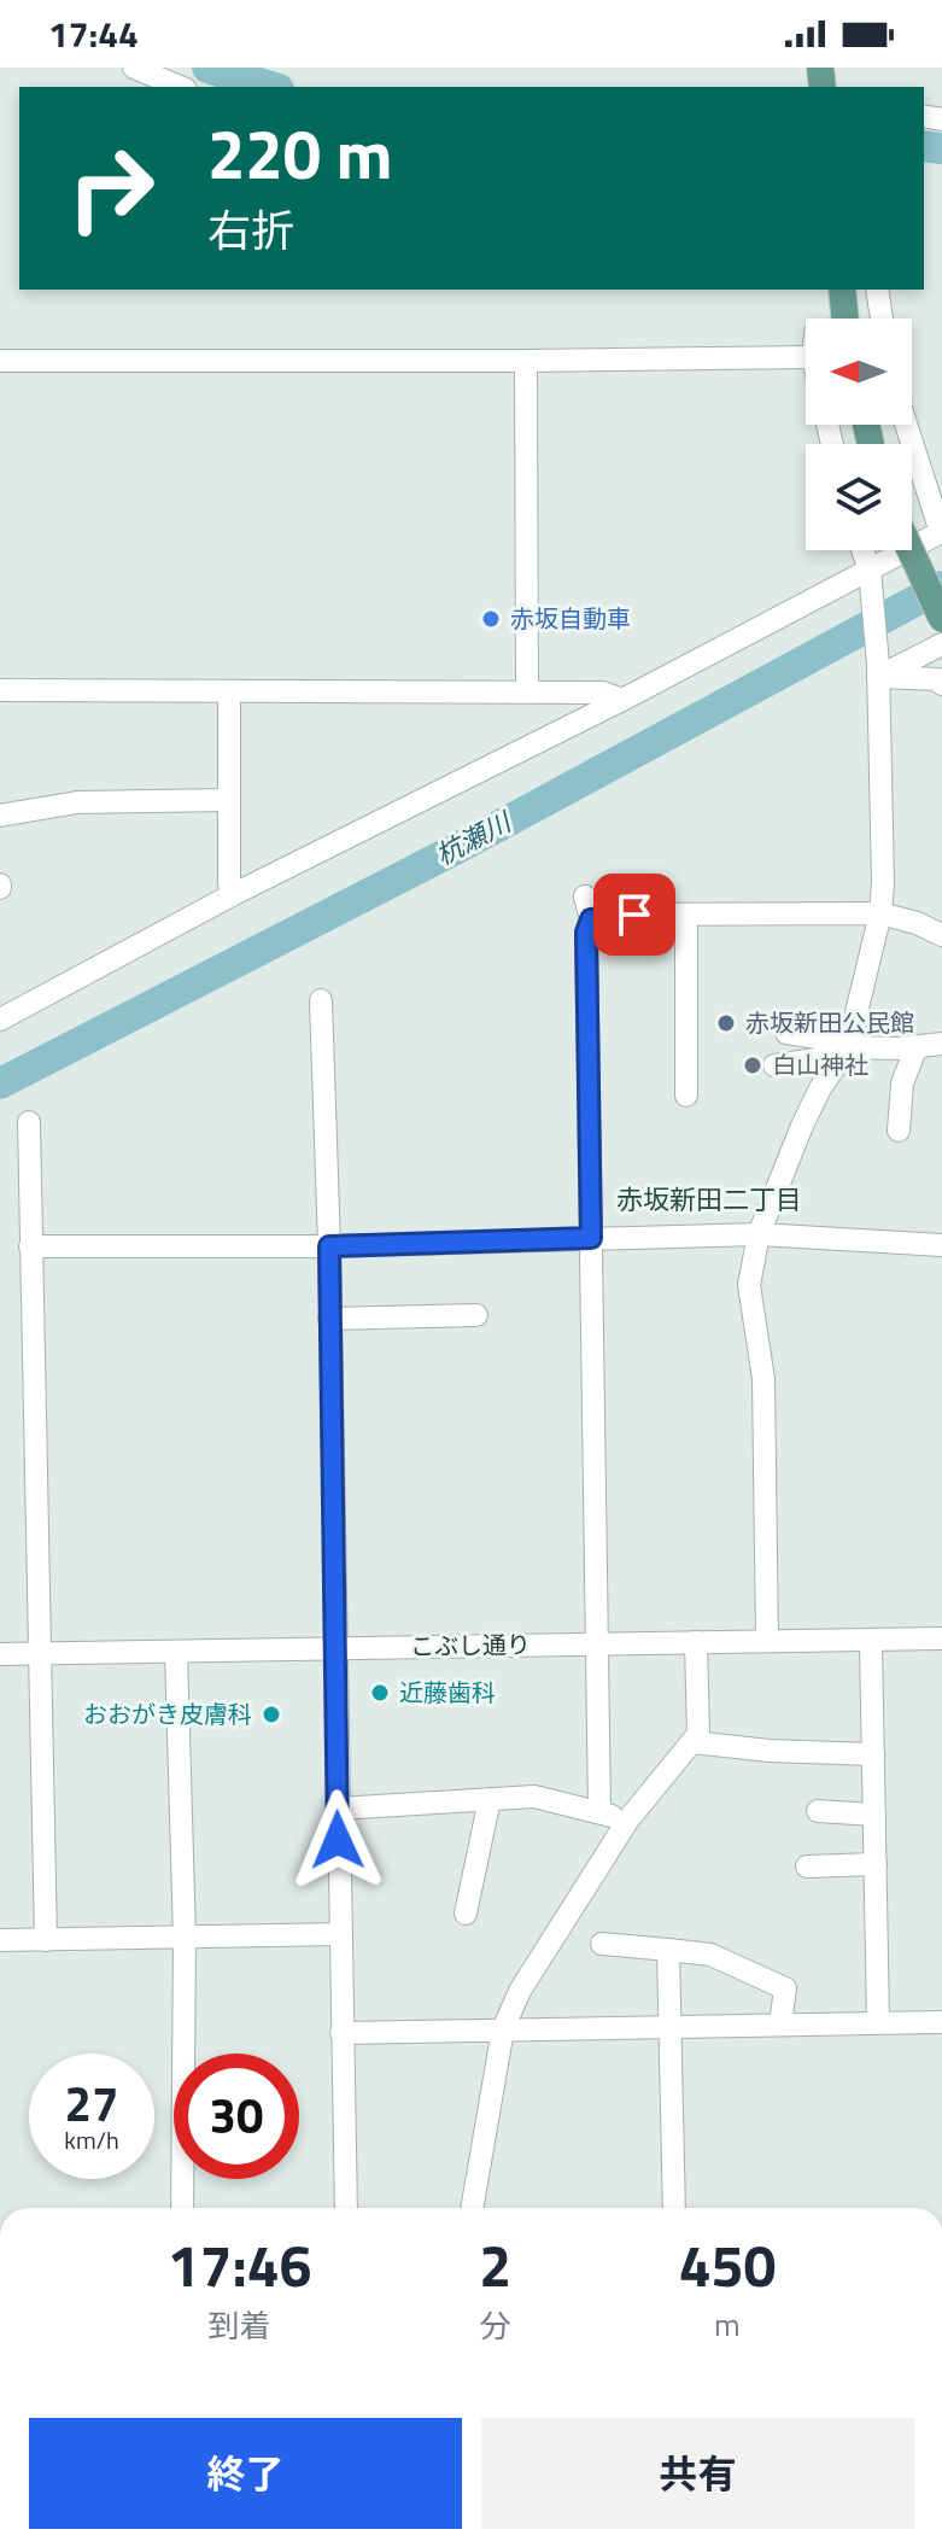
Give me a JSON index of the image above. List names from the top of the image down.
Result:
{
  "streets": {
    "street": ["こぶし通り"]
  },
  "districts": ["赤坂新田二丁目"],
  "water": ["杭瀬川"],
  "places": [
    "赤坂自動車",
    "赤坂新田公民館",
    "白山神社",
    "近藤歯科",
    "おおがき皮膚科"
  ],
  "north": "left",
  "page": {
    "status": "17:44",
    "turn": ["220 m", "右折"],
    "speed": "27 km/h",
    "limit": "30",
    "eta": [
      "17:46",
      "到着",
      "2",
      "分",
      "450",
      "m"
    ],
    "buttons": ["終了", "共有"]
  }
}
